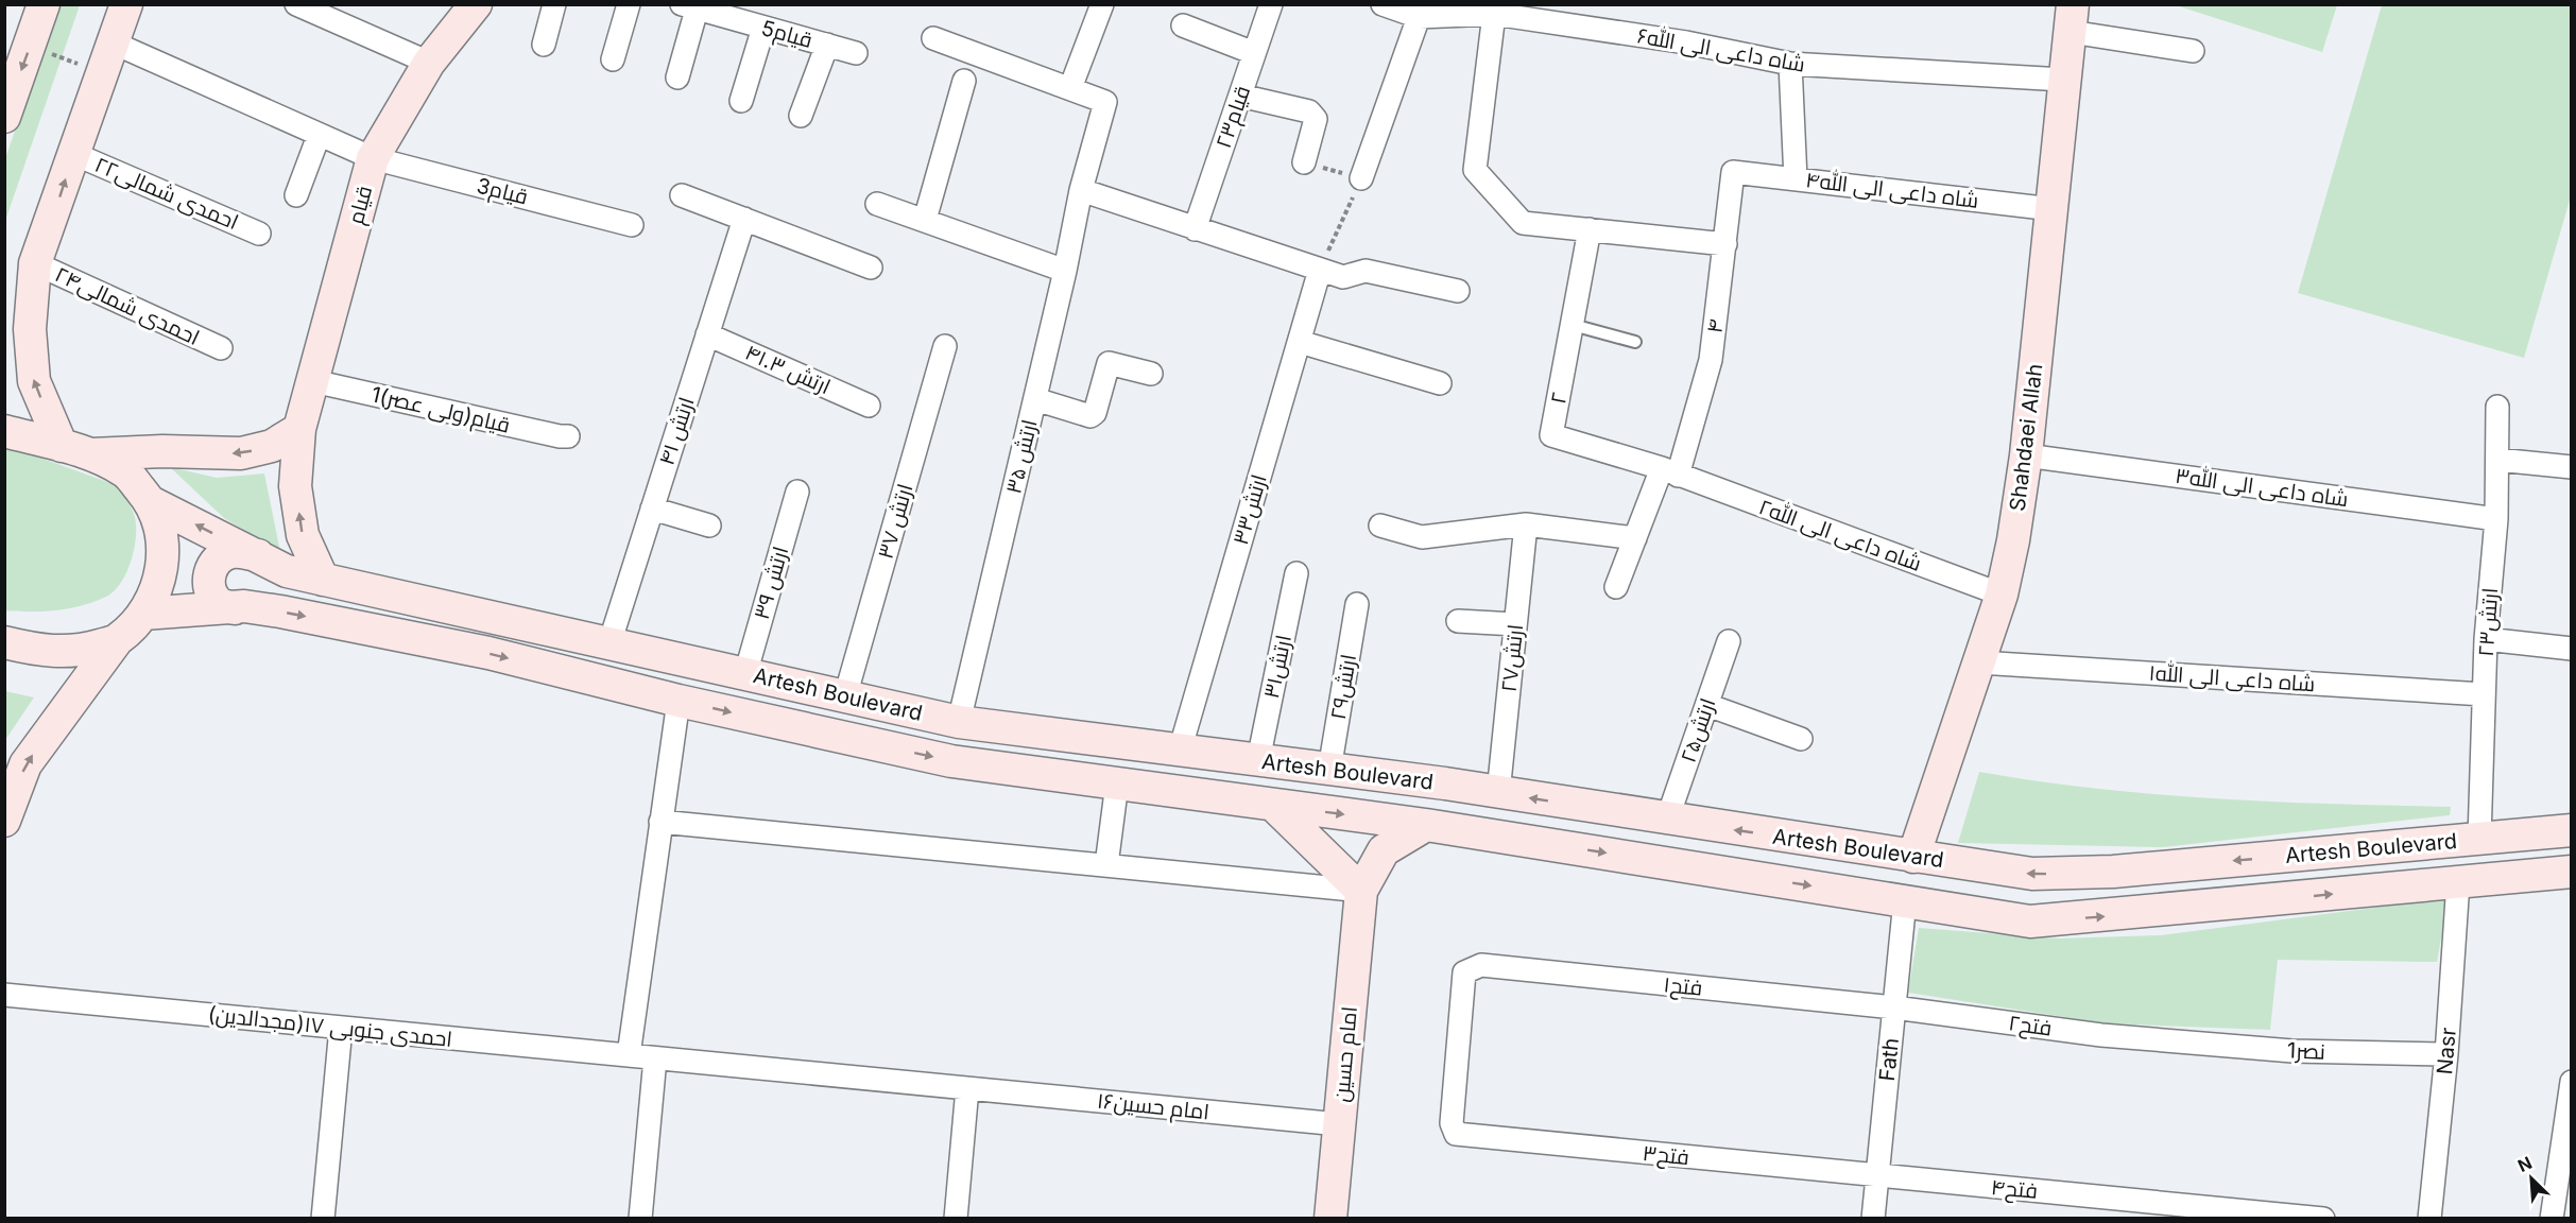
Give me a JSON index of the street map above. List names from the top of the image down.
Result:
{
  "streets": {
    "main road": [
      "قیام",
      "Shahdaei Allah",
      "Artesh Boulevard",
      "امام حسین"
    ],
    "street": [
      "قیام5",
      "شاه داعی الی الله۶",
      "قیام۲۳",
      "شاه داعی الی الله۴",
      "قیام3",
      "احمدی شمالی۲۲",
      "احمدی شمالی۲۴",
      "۴",
      "ارتش ۴۱.۳",
      "۲",
      "قیام(ولی عصر)1",
      "ارتش ۴۱",
      "ارتش ۳۵",
      "شاه داعی الی الله۳",
      "ارتش۳۳",
      "ارتش ۳۷",
      "شاه داعی الی الله۲",
      "ارتش ۳۹",
      "ارتش۲۳",
      "ارتش۲۷",
      "ارتش۳۱",
      "شاه داعی الی الله۱",
      "ارتش۲۹",
      "ارتش۲۵",
      "۱فتح",
      "۲فتح",
      "احمدی جنوبی ۱۷(مجدالدین)",
      "1نصر",
      "Nasr",
      "Fath",
      "امام حسین۱۶",
      "۳فتح",
      "فتح۴"
    ]
  },
  "crossings": [
    ["شاه داعی الی الله۶", "Shahdaei Allah"],
    ["شاه داعی الی الله۴", "۴"],
    ["شاه داعی الی الله۴", "Shahdaei Allah"],
    ["قیام3", "قیام"],
    ["قیام", "قیام(ولی عصر)1"],
    ["قیام", "Artesh Boulevard"],
    ["۴", "۲"],
    ["۴", "شاه داعی الی الله۲"],
    ["ارتش ۴۱.۳", "ارتش ۴۱"],
    ["۲", "شاه داعی الی الله۲"],
    ["ارتش ۴۱", "Artesh Boulevard"],
    ["Shahdaei Allah", "شاه داعی الی الله۳"],
    ["Shahdaei Allah", "شاه داعی الی الله۲"],
    ["Shahdaei Allah", "شاه داعی الی الله۱"],
    ["Shahdaei Allah", "Artesh Boulevard"],
    ["ارتش ۳۵", "Artesh Boulevard"],
    ["شاه داعی الی الله۳", "ارتش۲۳"],
    ["ارتش۳۳", "Artesh Boulevard"],
    ["ارتش ۳۷", "Artesh Boulevard"],
    ["ارتش ۳۹", "Artesh Boulevard"],
    ["ارتش۲۳", "شاه داعی الی الله۱"],
    ["ارتش۲۳", "Artesh Boulevard"],
    ["ارتش۲۷", "Artesh Boulevard"],
    ["ارتش۳۱", "Artesh Boulevard"],
    ["ارتش۲۹", "Artesh Boulevard"],
    ["Artesh Boulevard", "ارتش۲۵"],
    ["Artesh Boulevard", "Nasr"],
    ["Artesh Boulevard", "Fath"],
    ["۱فتح", "۲فتح"],
    ["۱فتح", "Fath"],
    ["۱فتح", "۳فتح"],
    ["۲فتح", "1نصر"],
    ["۲فتح", "Fath"],
    ["احمدی جنوبی ۱۷(مجدالدین)", "امام حسین۱۶"],
    ["1نصر", "Nasr"],
    ["امام حسین", "امام حسین۱۶"],
    ["Fath", "۳فتح"],
    ["Fath", "فتح۴"],
    ["۳فتح", "فتح۴"]
  ],
  "north": "top left"
}
